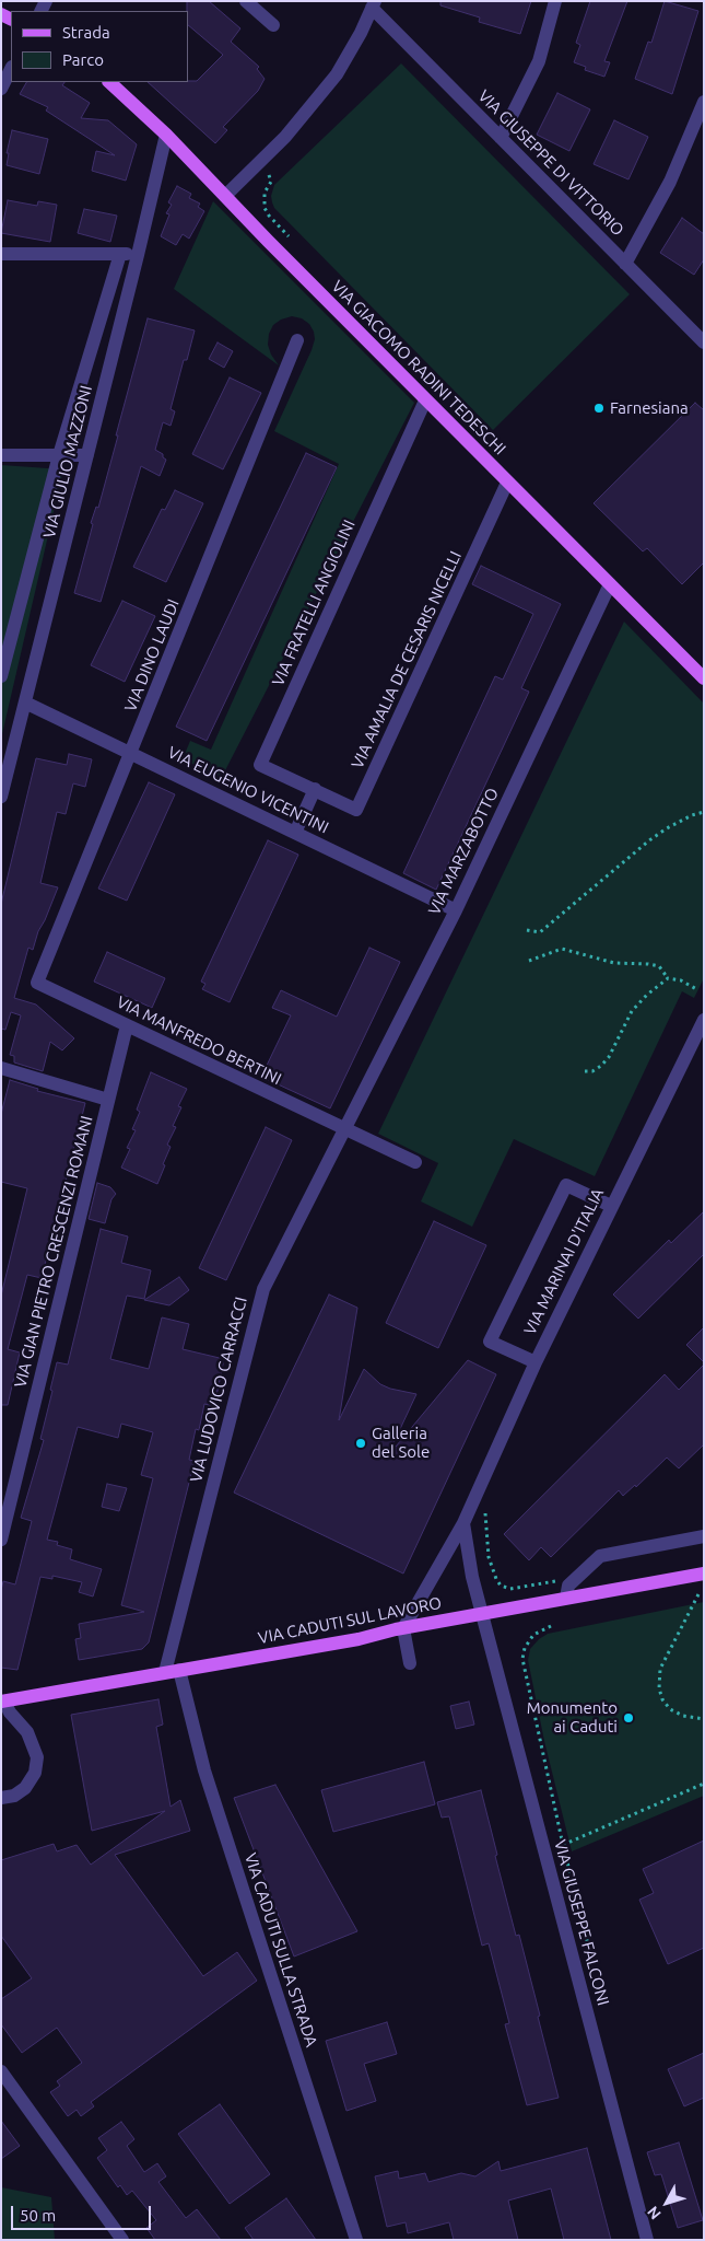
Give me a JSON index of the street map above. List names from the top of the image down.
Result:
{
  "streets": {
    "main road": ["VIA GIACOMO RADINI TEDESCHI", "VIA CADUTI SUL LAVORO"],
    "street": [
      "VIA GIUSEPPE DI VITTORIO",
      "VIA GIULIO MAZZONI",
      "VIA FRATELLI ANGIOLINI",
      "VIA DINO LAUDI",
      "VIA AMALIA DE CESARIS NICELLI",
      "VIA EUGENIO VICENTINI",
      "VIA MARZABOTTO",
      "VIA MANFREDO BERTINI",
      "VIA GIAN PIETRO CRESCENZI ROMANI",
      "VIA MARINAI D'ITALIA",
      "VIA LUDOVICO CARRACCI",
      "VIA GIUSEPPE FALCONI",
      "VIA CADUTI SULLA STRADA"
    ]
  },
  "crossings": [
    ["VIA GIACOMO RADINI TEDESCHI", "VIA GIULIO MAZZONI"],
    ["VIA GIACOMO RADINI TEDESCHI", "VIA FRATELLI ANGIOLINI"],
    ["VIA GIACOMO RADINI TEDESCHI", "VIA AMALIA DE CESARIS NICELLI"],
    ["VIA GIACOMO RADINI TEDESCHI", "VIA MARZABOTTO"],
    ["VIA GIULIO MAZZONI", "VIA EUGENIO VICENTINI"],
    ["VIA FRATELLI ANGIOLINI", "VIA AMALIA DE CESARIS NICELLI"],
    ["VIA DINO LAUDI", "VIA EUGENIO VICENTINI"],
    ["VIA DINO LAUDI", "VIA MANFREDO BERTINI"],
    ["VIA EUGENIO VICENTINI", "VIA MARZABOTTO"],
    ["VIA MARZABOTTO", "VIA MANFREDO BERTINI"],
    ["VIA MARZABOTTO", "VIA LUDOVICO CARRACCI"],
    ["VIA MANFREDO BERTINI", "VIA GIAN PIETRO CRESCENZI ROMANI"],
    ["VIA MANFREDO BERTINI", "VIA LUDOVICO CARRACCI"],
    ["VIA MARINAI D'ITALIA", "VIA CADUTI SUL LAVORO"],
    ["VIA LUDOVICO CARRACCI", "VIA CADUTI SUL LAVORO"],
    ["VIA CADUTI SUL LAVORO", "VIA GIUSEPPE FALCONI"],
    ["VIA CADUTI SUL LAVORO", "VIA CADUTI SULLA STRADA"]
  ],
  "places": ["Farnesiana", "Galleria del Sole", "Monumento ai Caduti"],
  "legend": ["Strada", "Parco"],
  "scale_bar": "50 m",
  "north": "bottom left"
}
